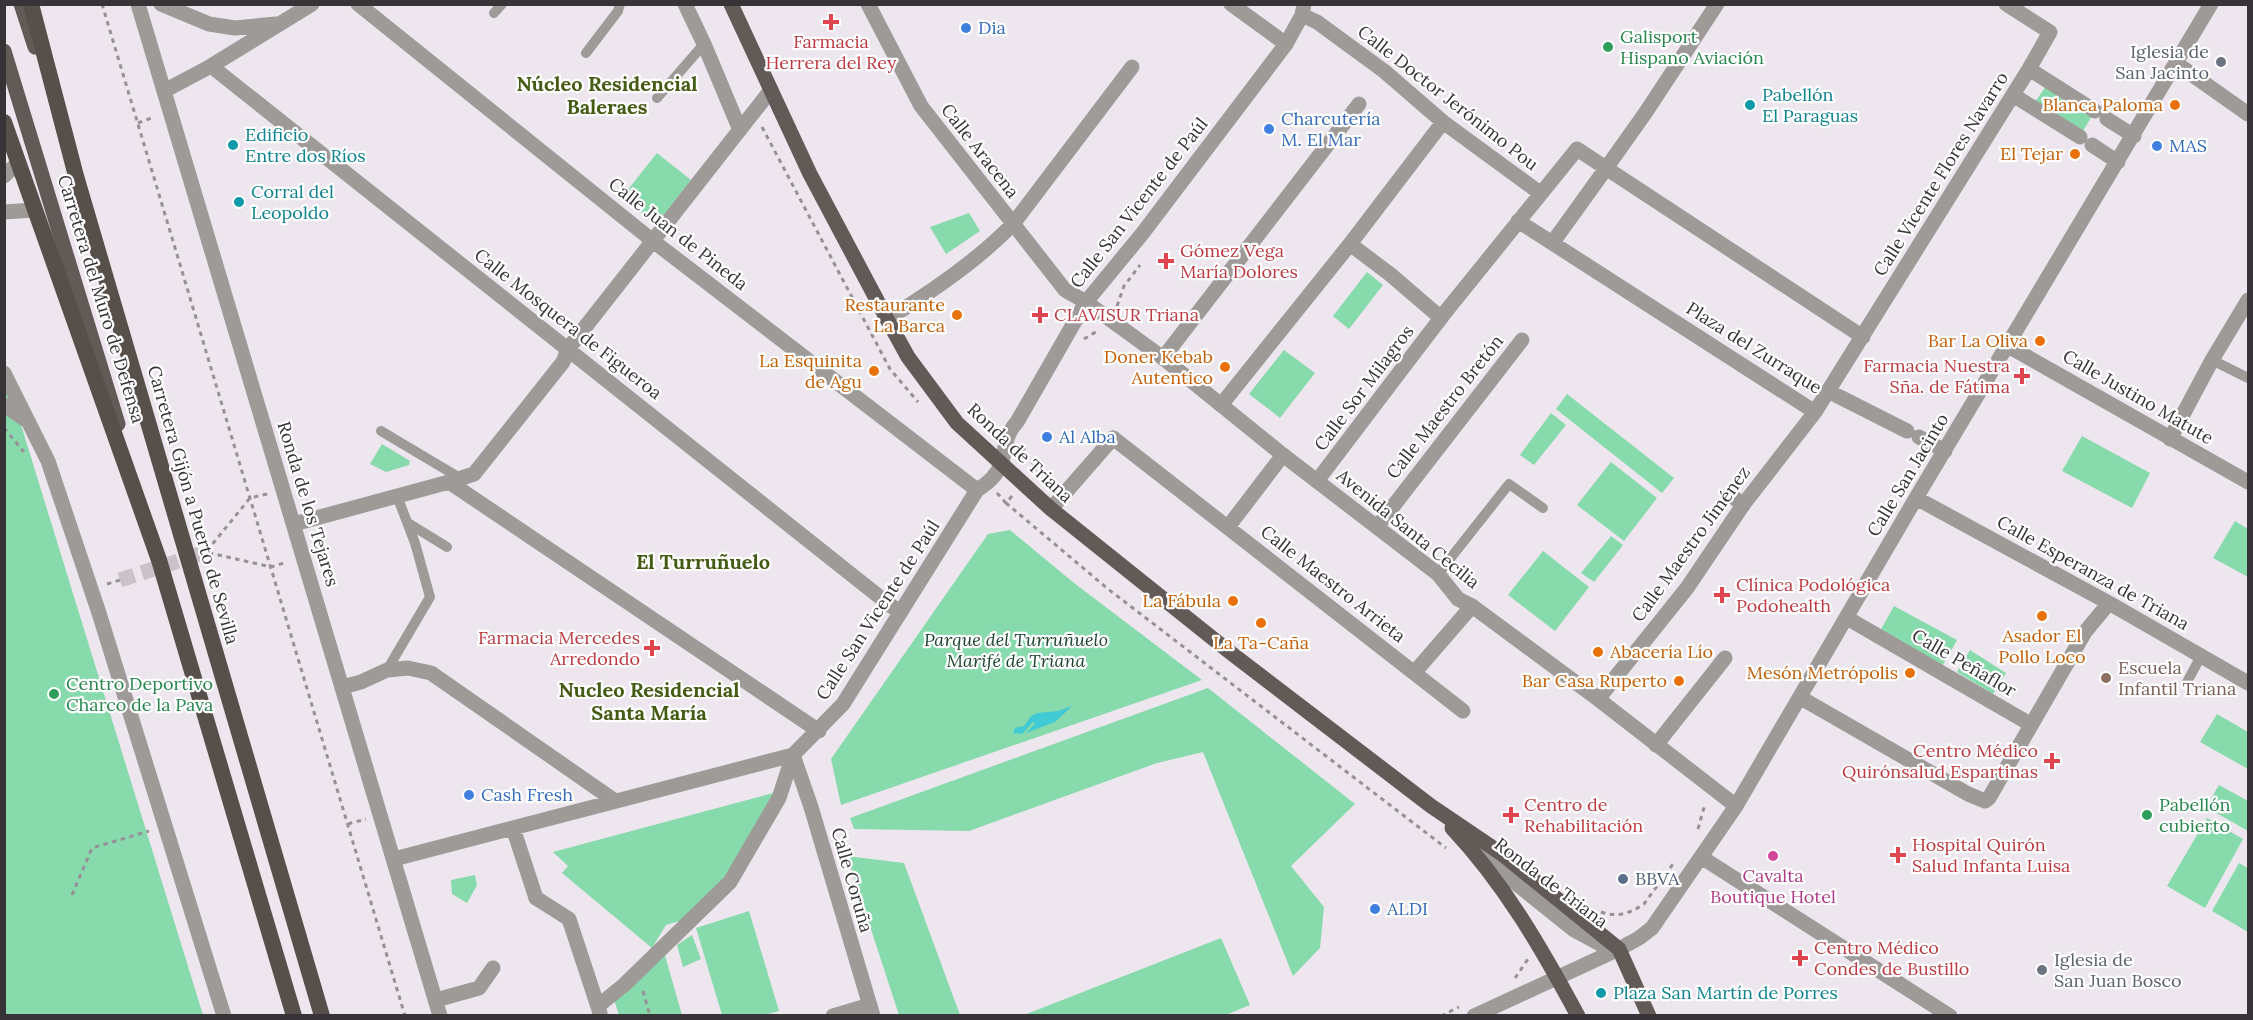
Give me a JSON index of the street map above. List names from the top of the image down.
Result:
{
  "streets": {
    "highway": ["Carretera Gijón a Puerto de Sevilla"],
    "main road": ["Carretera del Muro de Defensa", "Ronda de Triana"],
    "street": [
      "Calle Doctor Jerónimo Pou",
      "Calle Aracena",
      "Calle Vicente Flores Navarro",
      "Calle San Vicente de Paúl",
      "Calle Juan de Pineda",
      "Calle Mosquera de Figueroa",
      "Plaza del Zurraque",
      "Calle Sor Milagros",
      "Calle Justino Matute",
      "Calle Maestro Bretón",
      "Calle San Jacinto",
      "Ronda de los Tejares",
      "Avenida Santa Cecilia",
      "Calle Maestro Jiménez",
      "Calle Esperanza de Triana",
      "Calle Maestro Arrieta",
      "Calle Peñaflor",
      "Calle Coruña"
    ]
  },
  "crossings": [
    ["Calle Doctor Jerónimo Pou", "Calle San Vicente de Paúl"],
    ["Calle Doctor Jerónimo Pou", "Calle Sor Milagros"],
    ["Calle Aracena", "Calle San Vicente de Paúl"],
    ["Calle Aracena", "Avenida Santa Cecilia"],
    ["Calle Vicente Flores Navarro", "Plaza del Zurraque"],
    ["Calle San Vicente de Paúl", "Calle Juan de Pineda"],
    ["Calle San Vicente de Paúl", "Calle Mosquera de Figueroa"],
    ["Calle San Vicente de Paúl", "Ronda de Triana"],
    ["Calle San Vicente de Paúl", "Avenida Santa Cecilia"],
    ["Calle San Vicente de Paúl", "Calle Coruña"],
    ["Carretera del Muro de Defensa", "Carretera Gijón a Puerto de Sevilla"],
    ["Plaza del Zurraque", "Calle Sor Milagros"],
    ["Plaza del Zurraque", "Calle Maestro Jiménez"],
    ["Calle Sor Milagros", "Avenida Santa Cecilia"],
    ["Calle Justino Matute", "Calle San Jacinto"],
    ["Calle Maestro Bretón", "Avenida Santa Cecilia"],
    ["Ronda de Triana", "Calle San Jacinto"],
    ["Ronda de Triana", "Calle Maestro Arrieta"],
    ["Calle San Jacinto", "Avenida Santa Cecilia"],
    ["Calle San Jacinto", "Calle Esperanza de Triana"],
    ["Calle San Jacinto", "Calle Peñaflor"],
    ["Avenida Santa Cecilia", "Calle Maestro Jiménez"]
  ],
  "districts": ["Núcleo Residencial Baleraes", "El Turruñuelo", "Nucleo Residencial Santa María"],
  "parks": ["Parque del Turruñuelo Marifé de Triana"],
  "places": {
    "health": [
      "Farmacia Herrera del Rey",
      "Gómez Vega María Dolores",
      "CLAVISUR Triana",
      "Farmacia Nuestra Sña. de Fátima",
      "Clínica Podológica Podohealth",
      "Farmacia Mercedes Arredondo",
      "Centro Médico Quirónsalud Espartinas",
      "Centro de Rehabilitación",
      "Hospital Quirón Salud Infanta Luisa",
      "Centro Médico Condes de Bustillo"
    ],
    "other": [
      "Dia",
      "Galisport Hispano Aviación",
      "Iglesia de San Jacinto",
      "Pabellón El Paraguas",
      "Blanca Paloma",
      "Charcutería M. El Mar",
      "Edificio Entre dos Ríos",
      "MAS",
      "El Tejar",
      "Corral del Leopoldo",
      "Restaurante La Barca",
      "Bar La Oliva",
      "Doner Kebab Autentico",
      "La Esquinita de Agu",
      "Al Alba",
      "La Fábula",
      "Asador El Pollo Loco",
      "La Ta-Caña",
      "Abacería Lío",
      "Mesón Metrópolis",
      "Escuela Infantil Triana",
      "Bar Casa Ruperto",
      "Centro Deportivo Charco de la Pava",
      "Cash Fresh",
      "Pabellón cubierto",
      "Cavalta Boutique Hotel",
      "BBVA",
      "ALDI",
      "Iglesia de San Juan Bosco",
      "Plaza San Martín de Porres"
    ]
  }
}
